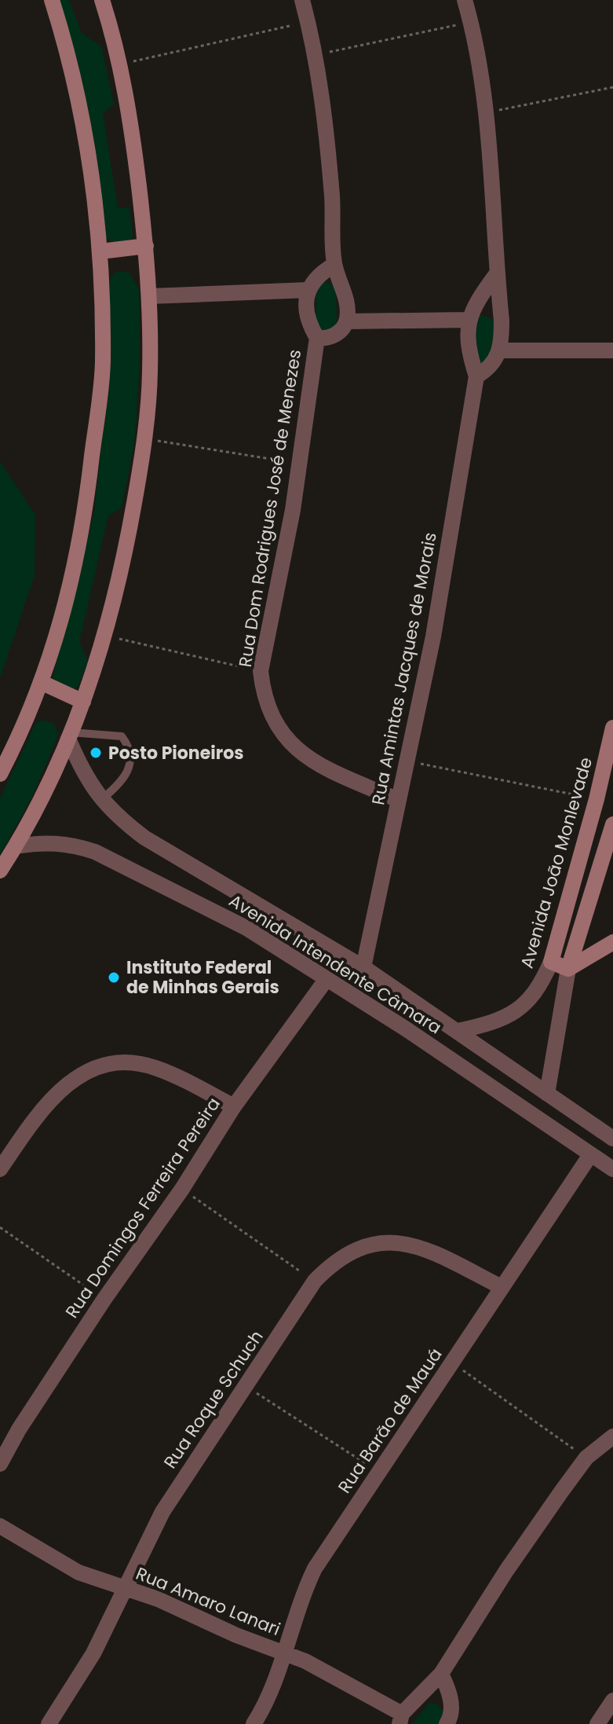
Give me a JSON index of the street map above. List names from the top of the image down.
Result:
{
  "streets": {
    "main road": ["Avenida João Monlevade"],
    "street": [
      "Rua Dom Rodrigues José de Menezes",
      "Rua Amintas Jacques de Morais",
      "Avenida Intendente Câmara",
      "Rua Domingos Ferreira Pereira",
      "Rua Roque Schuch",
      "Rua Barão de Mauá",
      "Rua Amaro Lanari"
    ]
  },
  "crossings": [
    ["Rua Dom Rodrigues José de Menezes", "Rua Amintas Jacques de Morais"],
    ["Rua Amintas Jacques de Morais", "Avenida Intendente Câmara"],
    ["Avenida João Monlevade", "Avenida Intendente Câmara"],
    ["Avenida Intendente Câmara", "Rua Domingos Ferreira Pereira"],
    ["Avenida Intendente Câmara", "Rua Barão de Mauá"],
    ["Rua Roque Schuch", "Rua Barão de Mauá"],
    ["Rua Roque Schuch", "Rua Amaro Lanari"],
    ["Rua Barão de Mauá", "Rua Amaro Lanari"]
  ],
  "places": ["Posto Pioneiros", "Instituto Federal de Minhas Gerais"]
}
